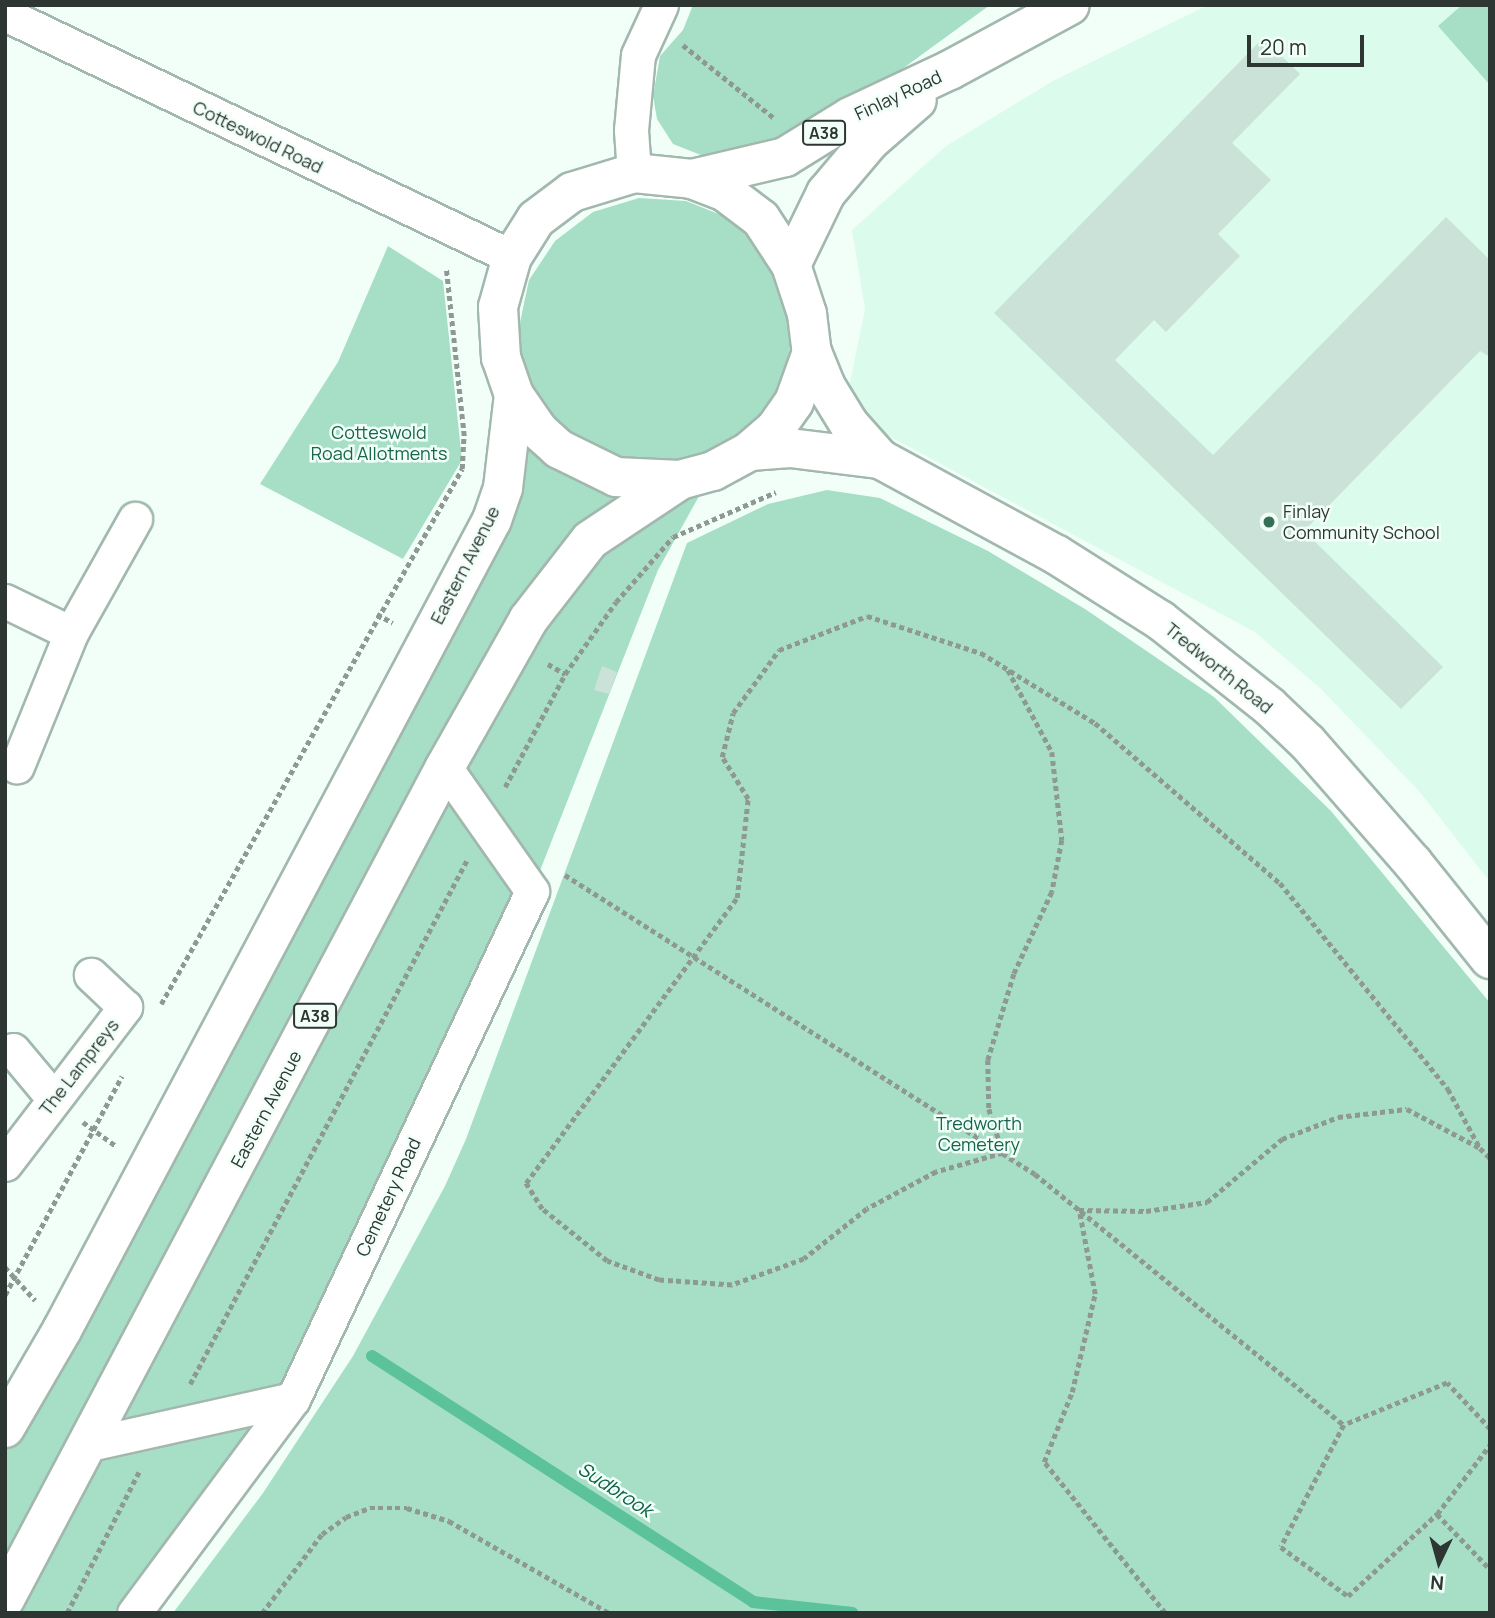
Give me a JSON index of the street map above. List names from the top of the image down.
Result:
{
  "streets": {
    "main road": [
      "Finlay Road",
      "A38",
      "Eastern Avenue",
      "Tredworth Road"
    ],
    "street": ["Cotteswold Road", "The Lampreys", "Cemetery Road"]
  },
  "crossings": [
    ["Finlay Road", "A38"],
    ["A38", "Cotteswold Road"],
    ["A38", "Eastern Avenue"],
    ["A38", "Tredworth Road"],
    ["Eastern Avenue", "Cemetery Road"]
  ],
  "water": ["Sudbrook"],
  "parks": ["Cotteswold Road Allotments", "Tredworth Cemetery"],
  "places": ["Finlay Community School"],
  "scale_bar": "20 m",
  "north": "bottom"
}
